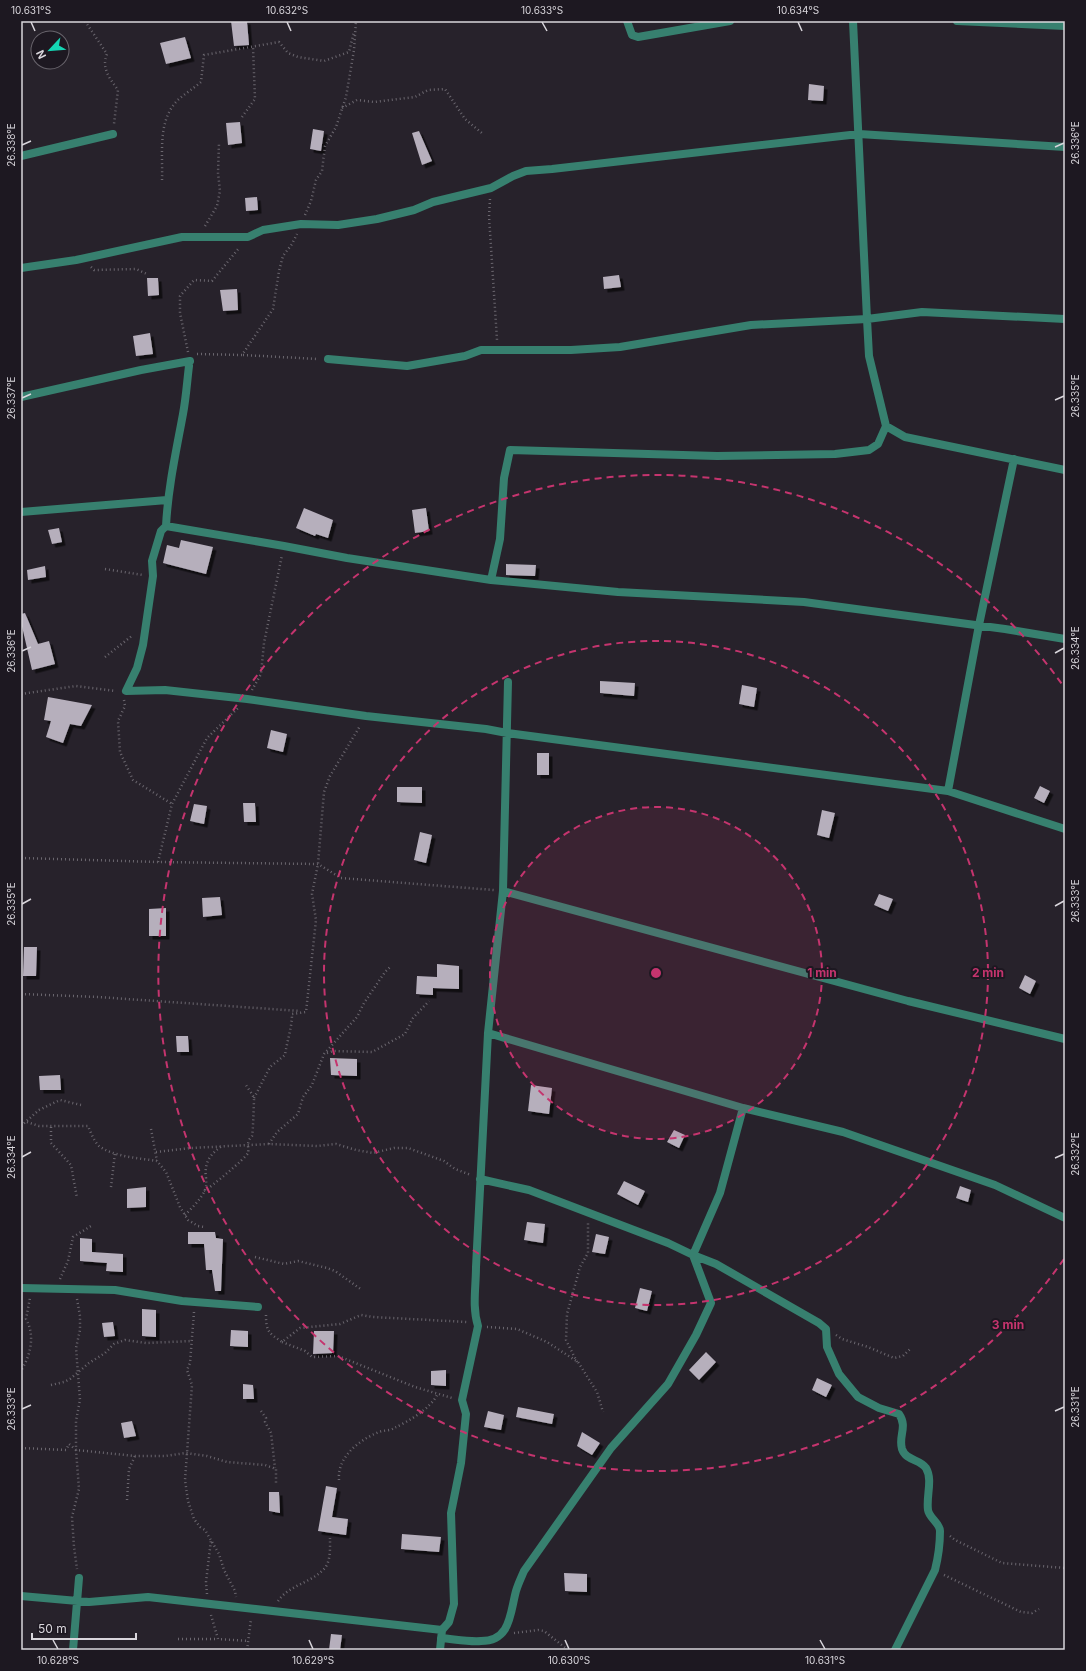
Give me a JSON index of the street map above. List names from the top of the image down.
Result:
{
  "scale_bar": "50 m",
  "north": "bottom left",
  "coordinates": [
    "10.631°S",
    "10.632°S",
    "10.633°S",
    "10.634°S",
    "26.336°E",
    "26.338°E",
    "26.335°E",
    "26.337°E",
    "26.334°E",
    "26.333°E",
    "26.332°E",
    "26.331°E",
    "10.628°S",
    "10.629°S",
    "10.630°S"
  ],
  "rings": ["1 min", "2 min", "3 min"]
}
